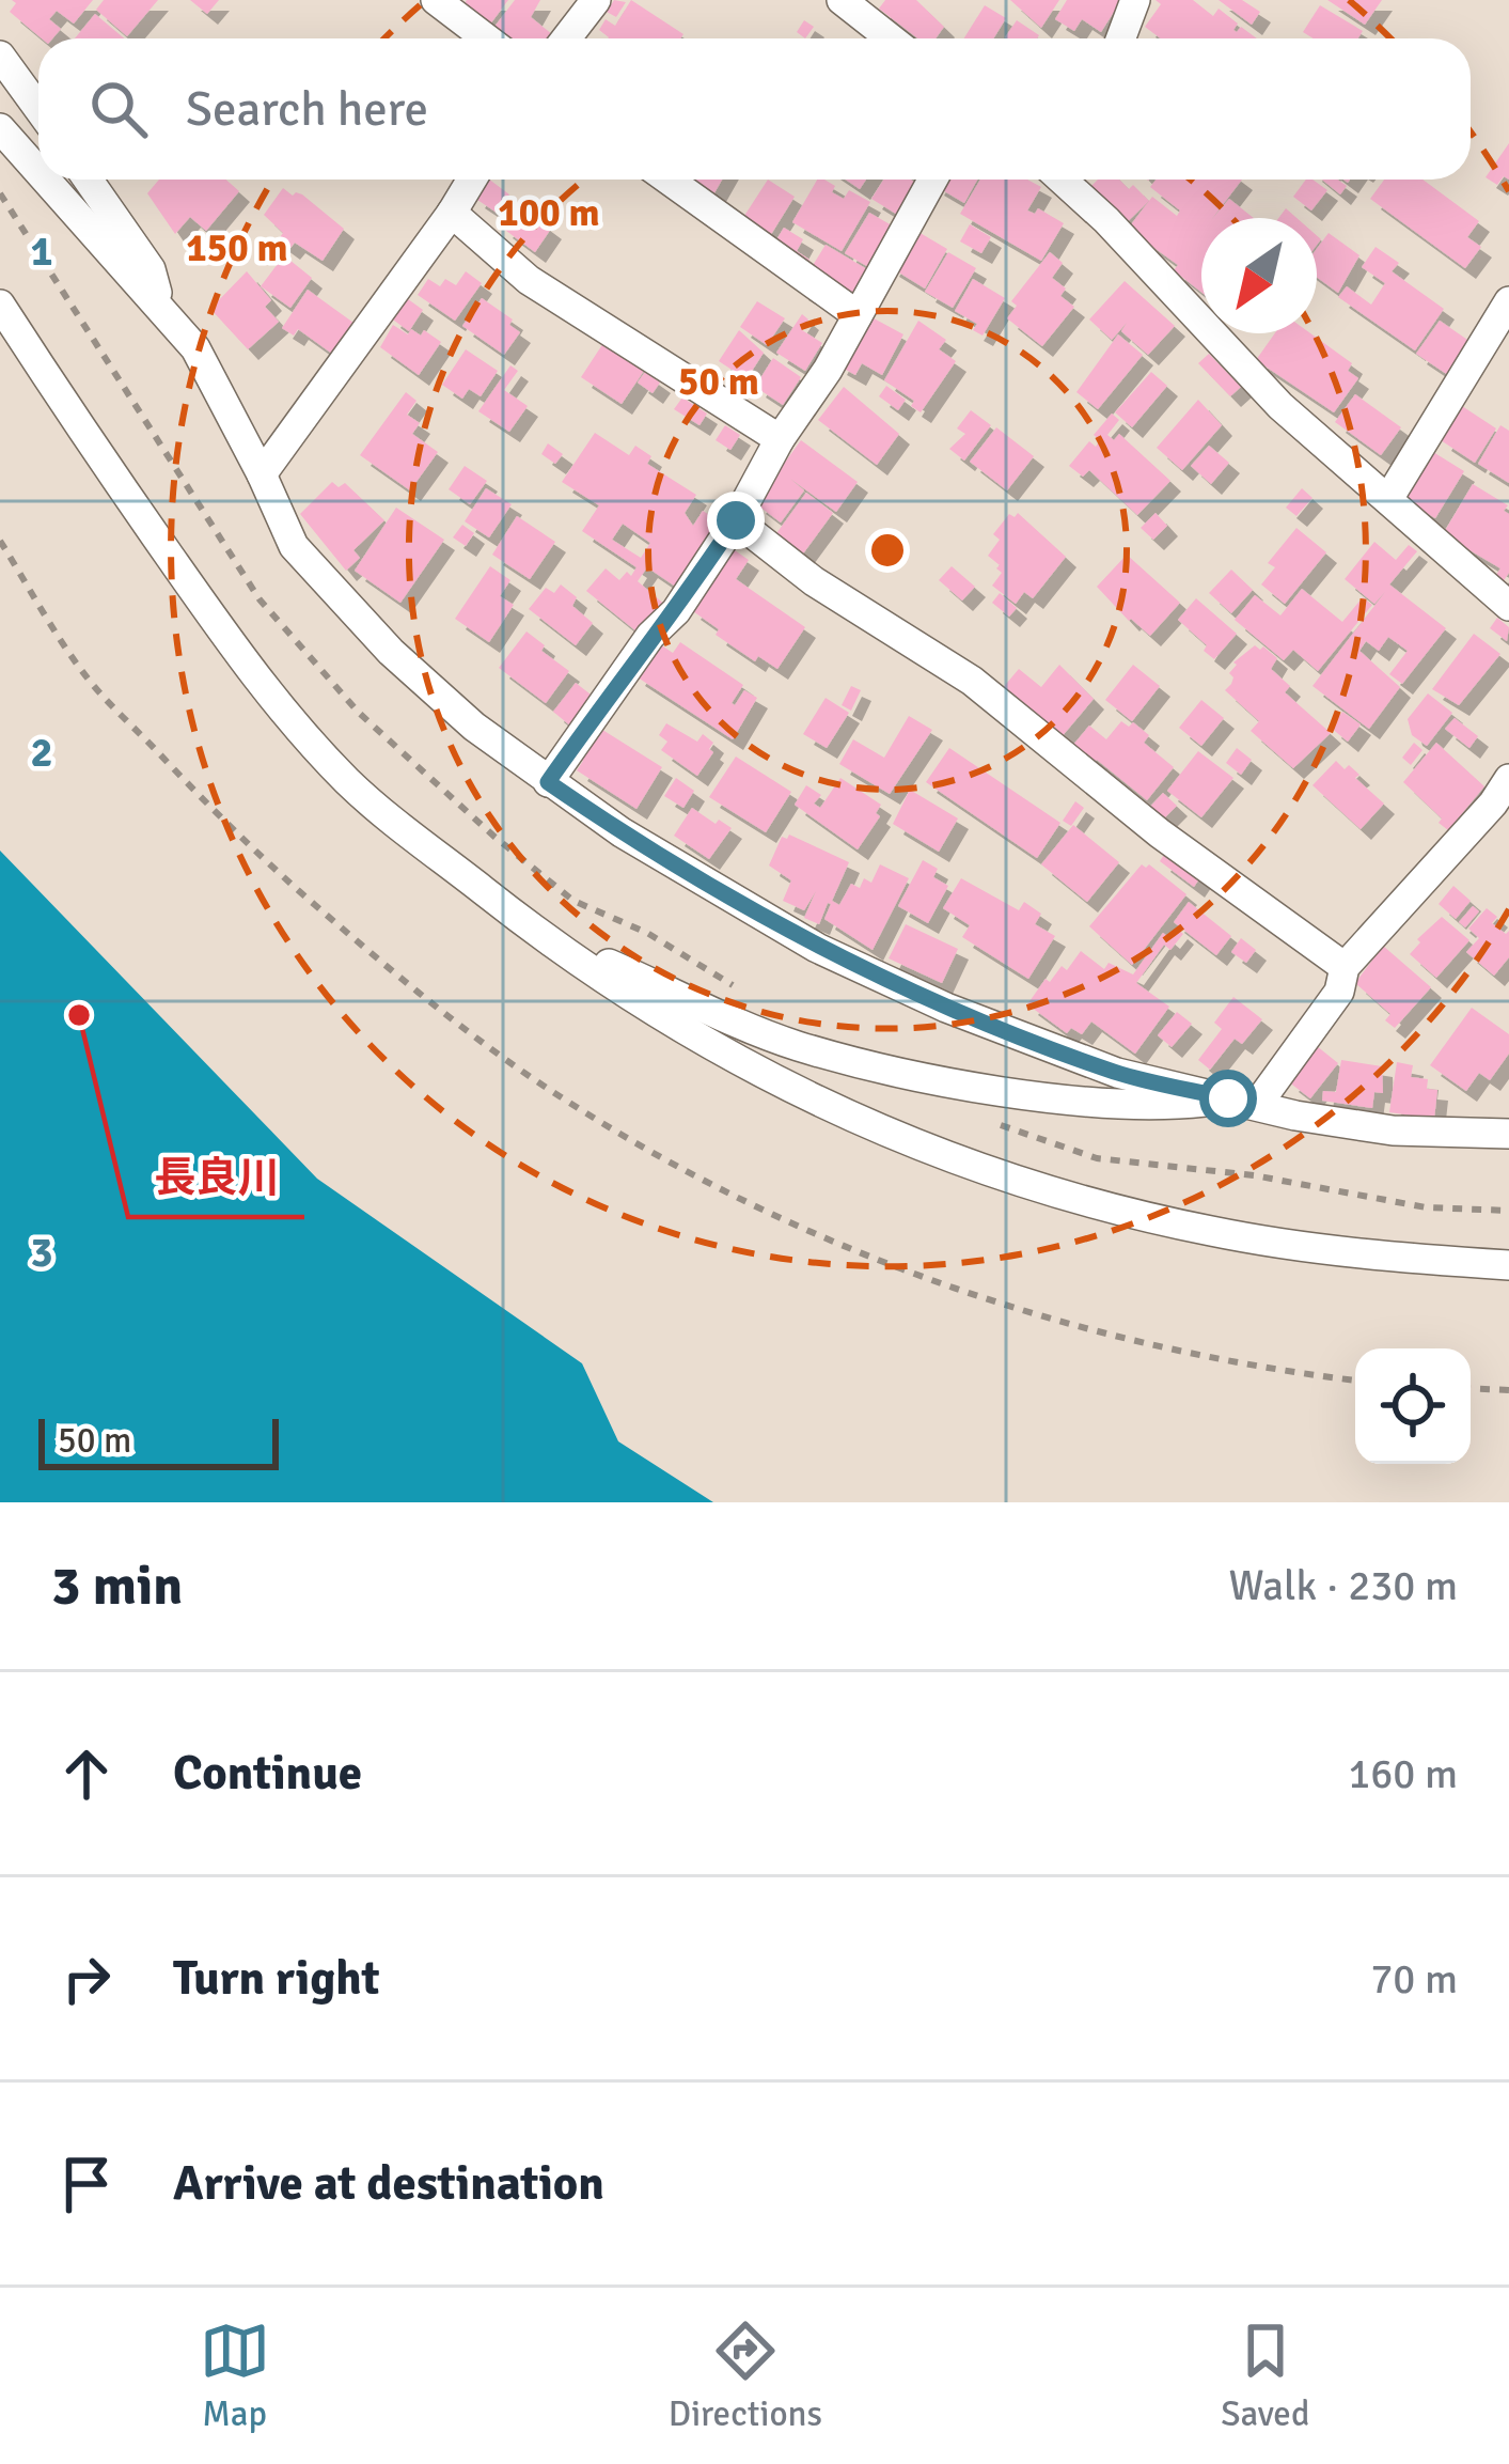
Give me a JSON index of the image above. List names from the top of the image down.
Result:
{
  "places": ["長良川"],
  "scale_bar": "50 m",
  "north": "bottom left",
  "page": {
    "search": "Search here",
    "scale": "50 m",
    "heading": ["3 min", "Walk · 230 m"],
    "list": [
      ["Continue", "160 m"],
      ["Turn right", "70 m"],
      "Arrive at destination"
    ],
    "nav": ["Map", "Directions", "Saved"]
  },
  "grid": {
    "rows": ["1", "2", "3"]
  },
  "rings": ["100 m", "150 m", "50 m"]
}
